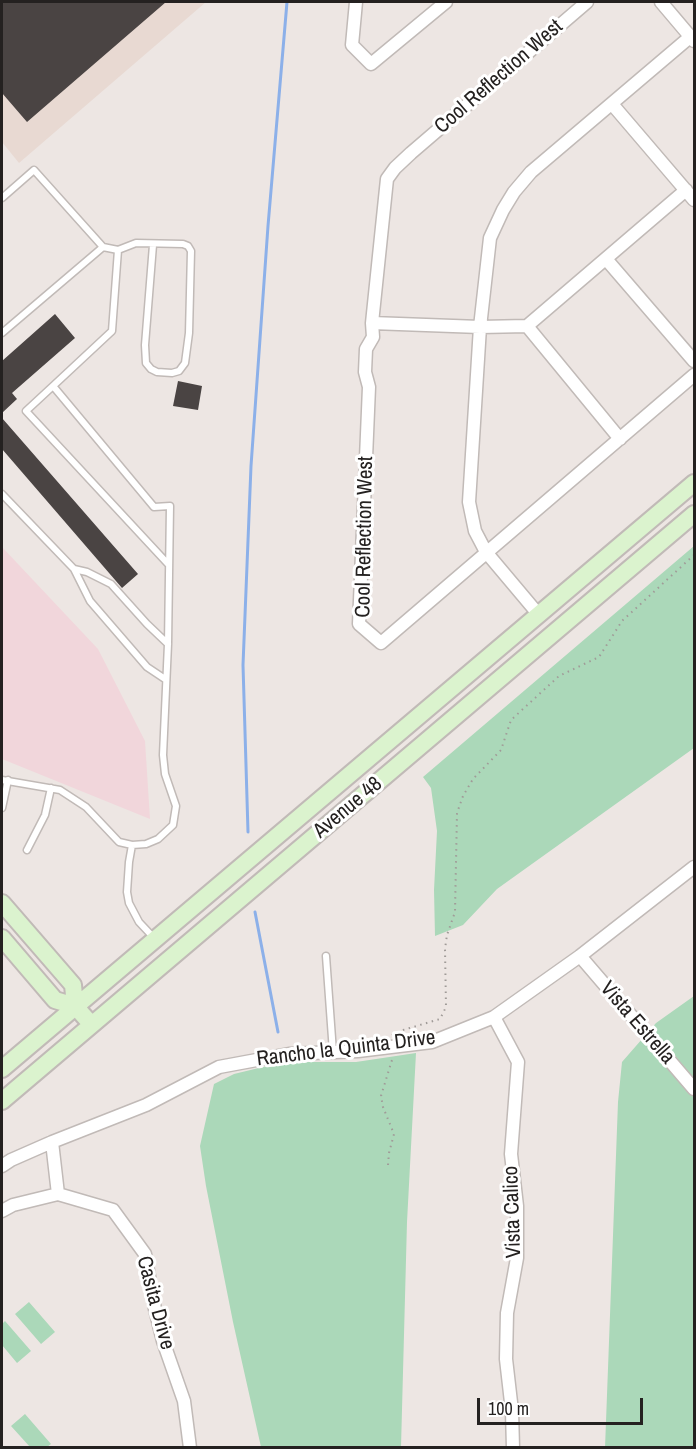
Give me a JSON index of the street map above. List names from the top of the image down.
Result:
{
  "streets": {
    "main road": ["Avenue 48"],
    "street": [
      "Cool Reflection West",
      "Vista Estrella",
      "Rancho la Quinta Drive",
      "Vista Calico",
      "Casita Drive"
    ]
  },
  "crossings": [
    ["Vista Estrella", "Rancho la Quinta Drive"],
    ["Rancho la Quinta Drive", "Vista Calico"]
  ],
  "scale_bar": "100 m"
}
